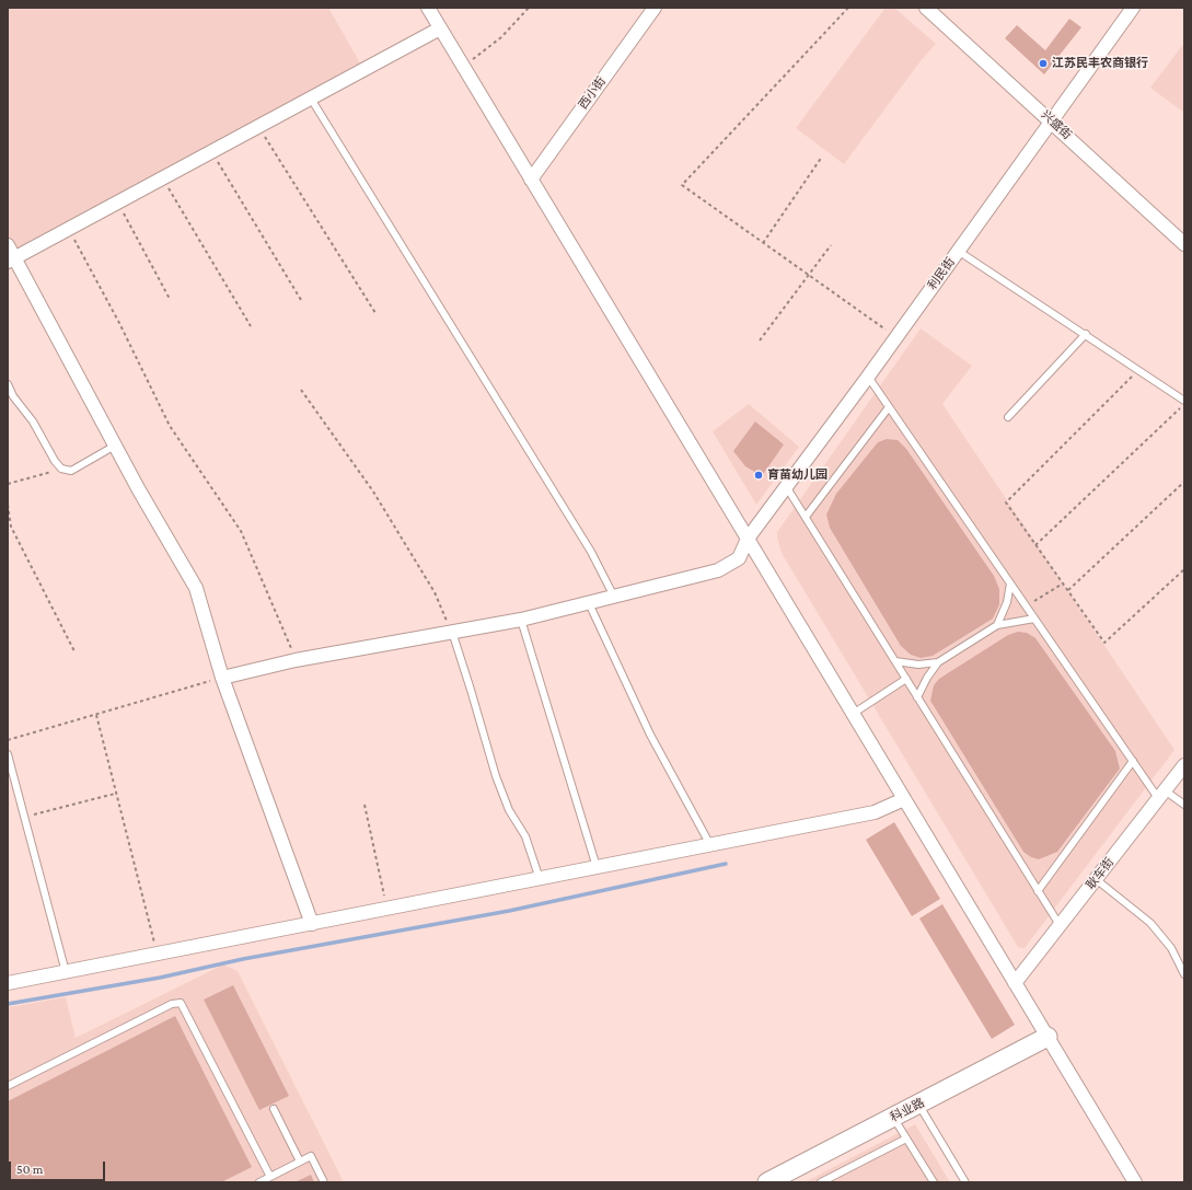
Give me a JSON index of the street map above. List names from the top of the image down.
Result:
{
  "streets": {
    "street": [
      "西小街",
      "兴盛街",
      "利民街",
      "耿车街",
      "科业路"
    ]
  },
  "crossings": [
    ["兴盛街", "利民街"]
  ],
  "places": ["江苏民丰农商银行", "育苗幼儿园"],
  "scale_bar": "50 m"
}
